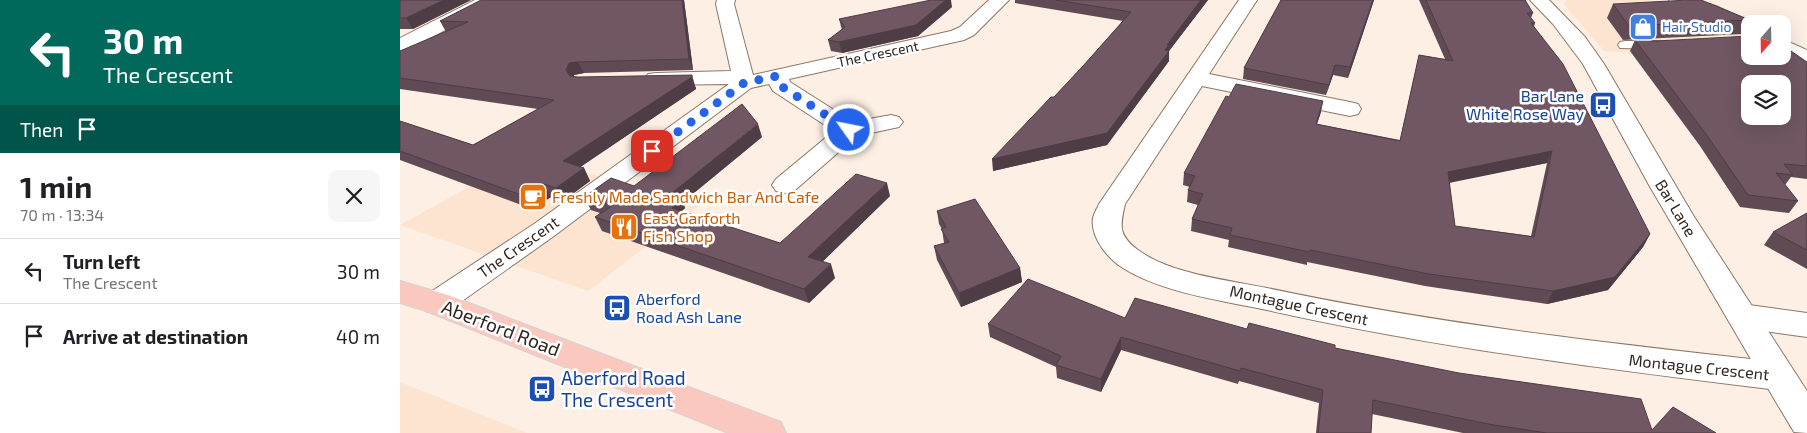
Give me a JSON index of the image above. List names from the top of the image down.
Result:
{
  "streets": {
    "main road": ["Aberford Road"],
    "street": ["The Crescent", "Bar Lane", "Montague Crescent"]
  },
  "crossings": [
    ["The Crescent", "Aberford Road"],
    ["Bar Lane", "Montague Crescent"]
  ],
  "places": {
    "shop": ["Hair Studio"],
    "bus stop": ["Bar Lane White Rose Way", "Aberford Road Ash Lane", "Aberford Road The Crescent"],
    "cafe": ["Freshly Made Sandwich Bar And Cafe"],
    "restaurant": ["East Garforth Fish Shop"]
  },
  "north": "bottom",
  "page": {
    "turn": ["30 m", "The Crescent"],
    "then": "Then",
    "heading": ["1 min", "70 m · 13:34"],
    "list": [
      {
        "name": "Turn left",
        "note": "The Crescent",
        "value": "30 m"
      },
      {
        "name": "Arrive at destination",
        "value": "40 m"
      }
    ]
  }
}
